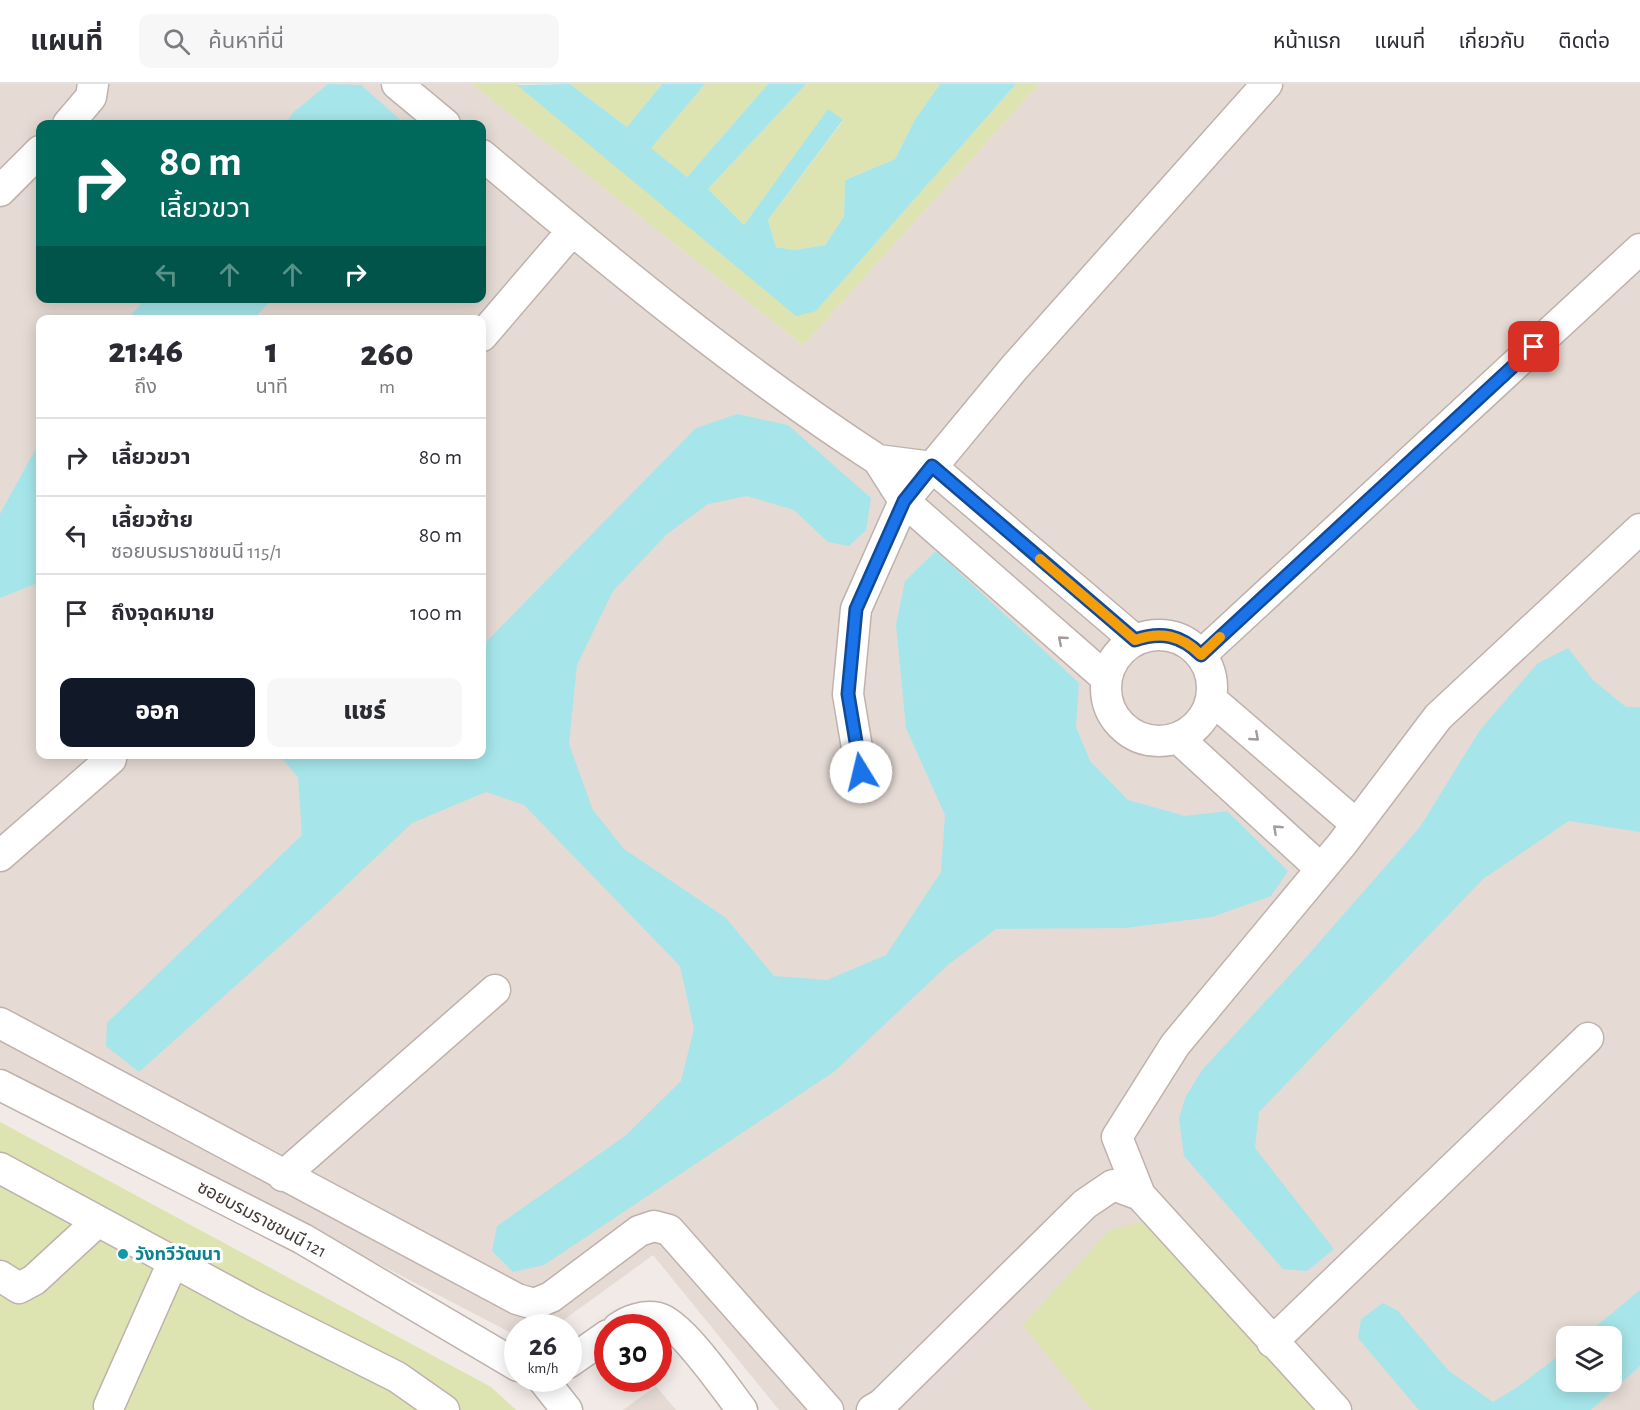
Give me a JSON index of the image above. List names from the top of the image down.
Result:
{
  "streets": {
    "street": ["ซอยบรมราชชนนี 121"]
  },
  "places": ["วังทวีวัฒนา"],
  "page": {
    "header": "แผนที่",
    "search": "ค้นหาที่นี่",
    "nav": [
      "หน้าแรก",
      "แผนที่",
      "เกี่ยวกับ",
      "ติดต่อ"
    ],
    "turn": ["80 m", "เลี้ยวขวา"],
    "eta": [
      "21:46",
      "ถึง",
      "1",
      "นาที",
      "260",
      "m"
    ],
    "list": [
      {
        "name": "เลี้ยวขวา",
        "value": "80 m"
      },
      {
        "name": "เลี้ยวซ้าย",
        "note": "ซอยบรมราชชนนี 115/1",
        "value": "80 m"
      },
      {
        "name": "ถึงจุดหมาย",
        "value": "100 m"
      }
    ],
    "buttons": ["ออก", "แชร์"],
    "speed": "26 km/h",
    "limit": "30"
  }
}
